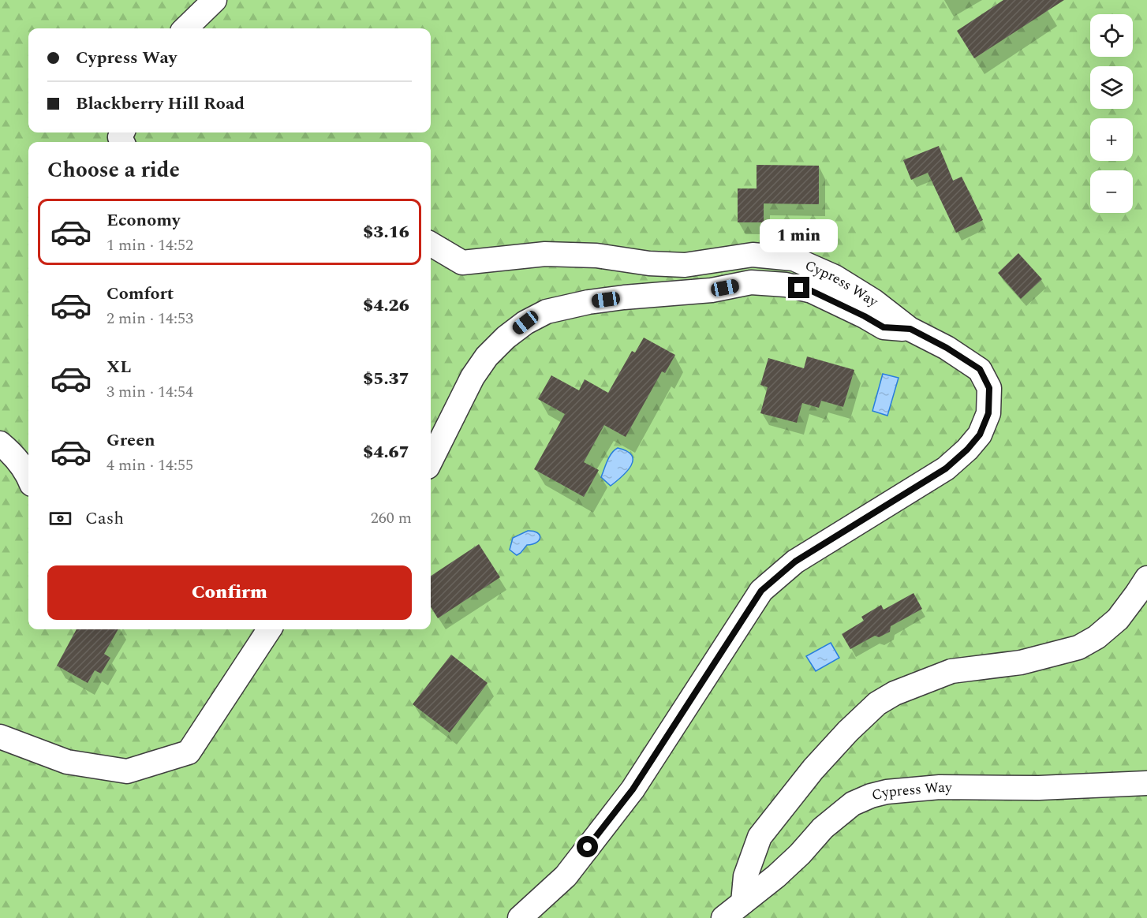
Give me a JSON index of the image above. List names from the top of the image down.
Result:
{
  "streets": {
    "street": ["Cypress Way"]
  },
  "page": {
    "map_buttons": ["+", "−"],
    "banner": ["Cypress Way", "Blackberry Hill Road"],
    "heading": "Choose a ride",
    "list": [
      {
        "name": "Economy",
        "note": "1 min · 14:52",
        "value": "$3.16"
      },
      {
        "name": "Comfort",
        "note": "2 min · 14:53",
        "value": "$4.26"
      },
      {
        "name": "XL",
        "note": "3 min · 14:54",
        "value": "$5.37"
      },
      {
        "name": "Green",
        "note": "4 min · 14:55",
        "value": "$4.67"
      }
    ],
    "bubble": "1 min",
    "pay": ["Cash", "260 m"],
    "buttons": "Confirm"
  }
}
